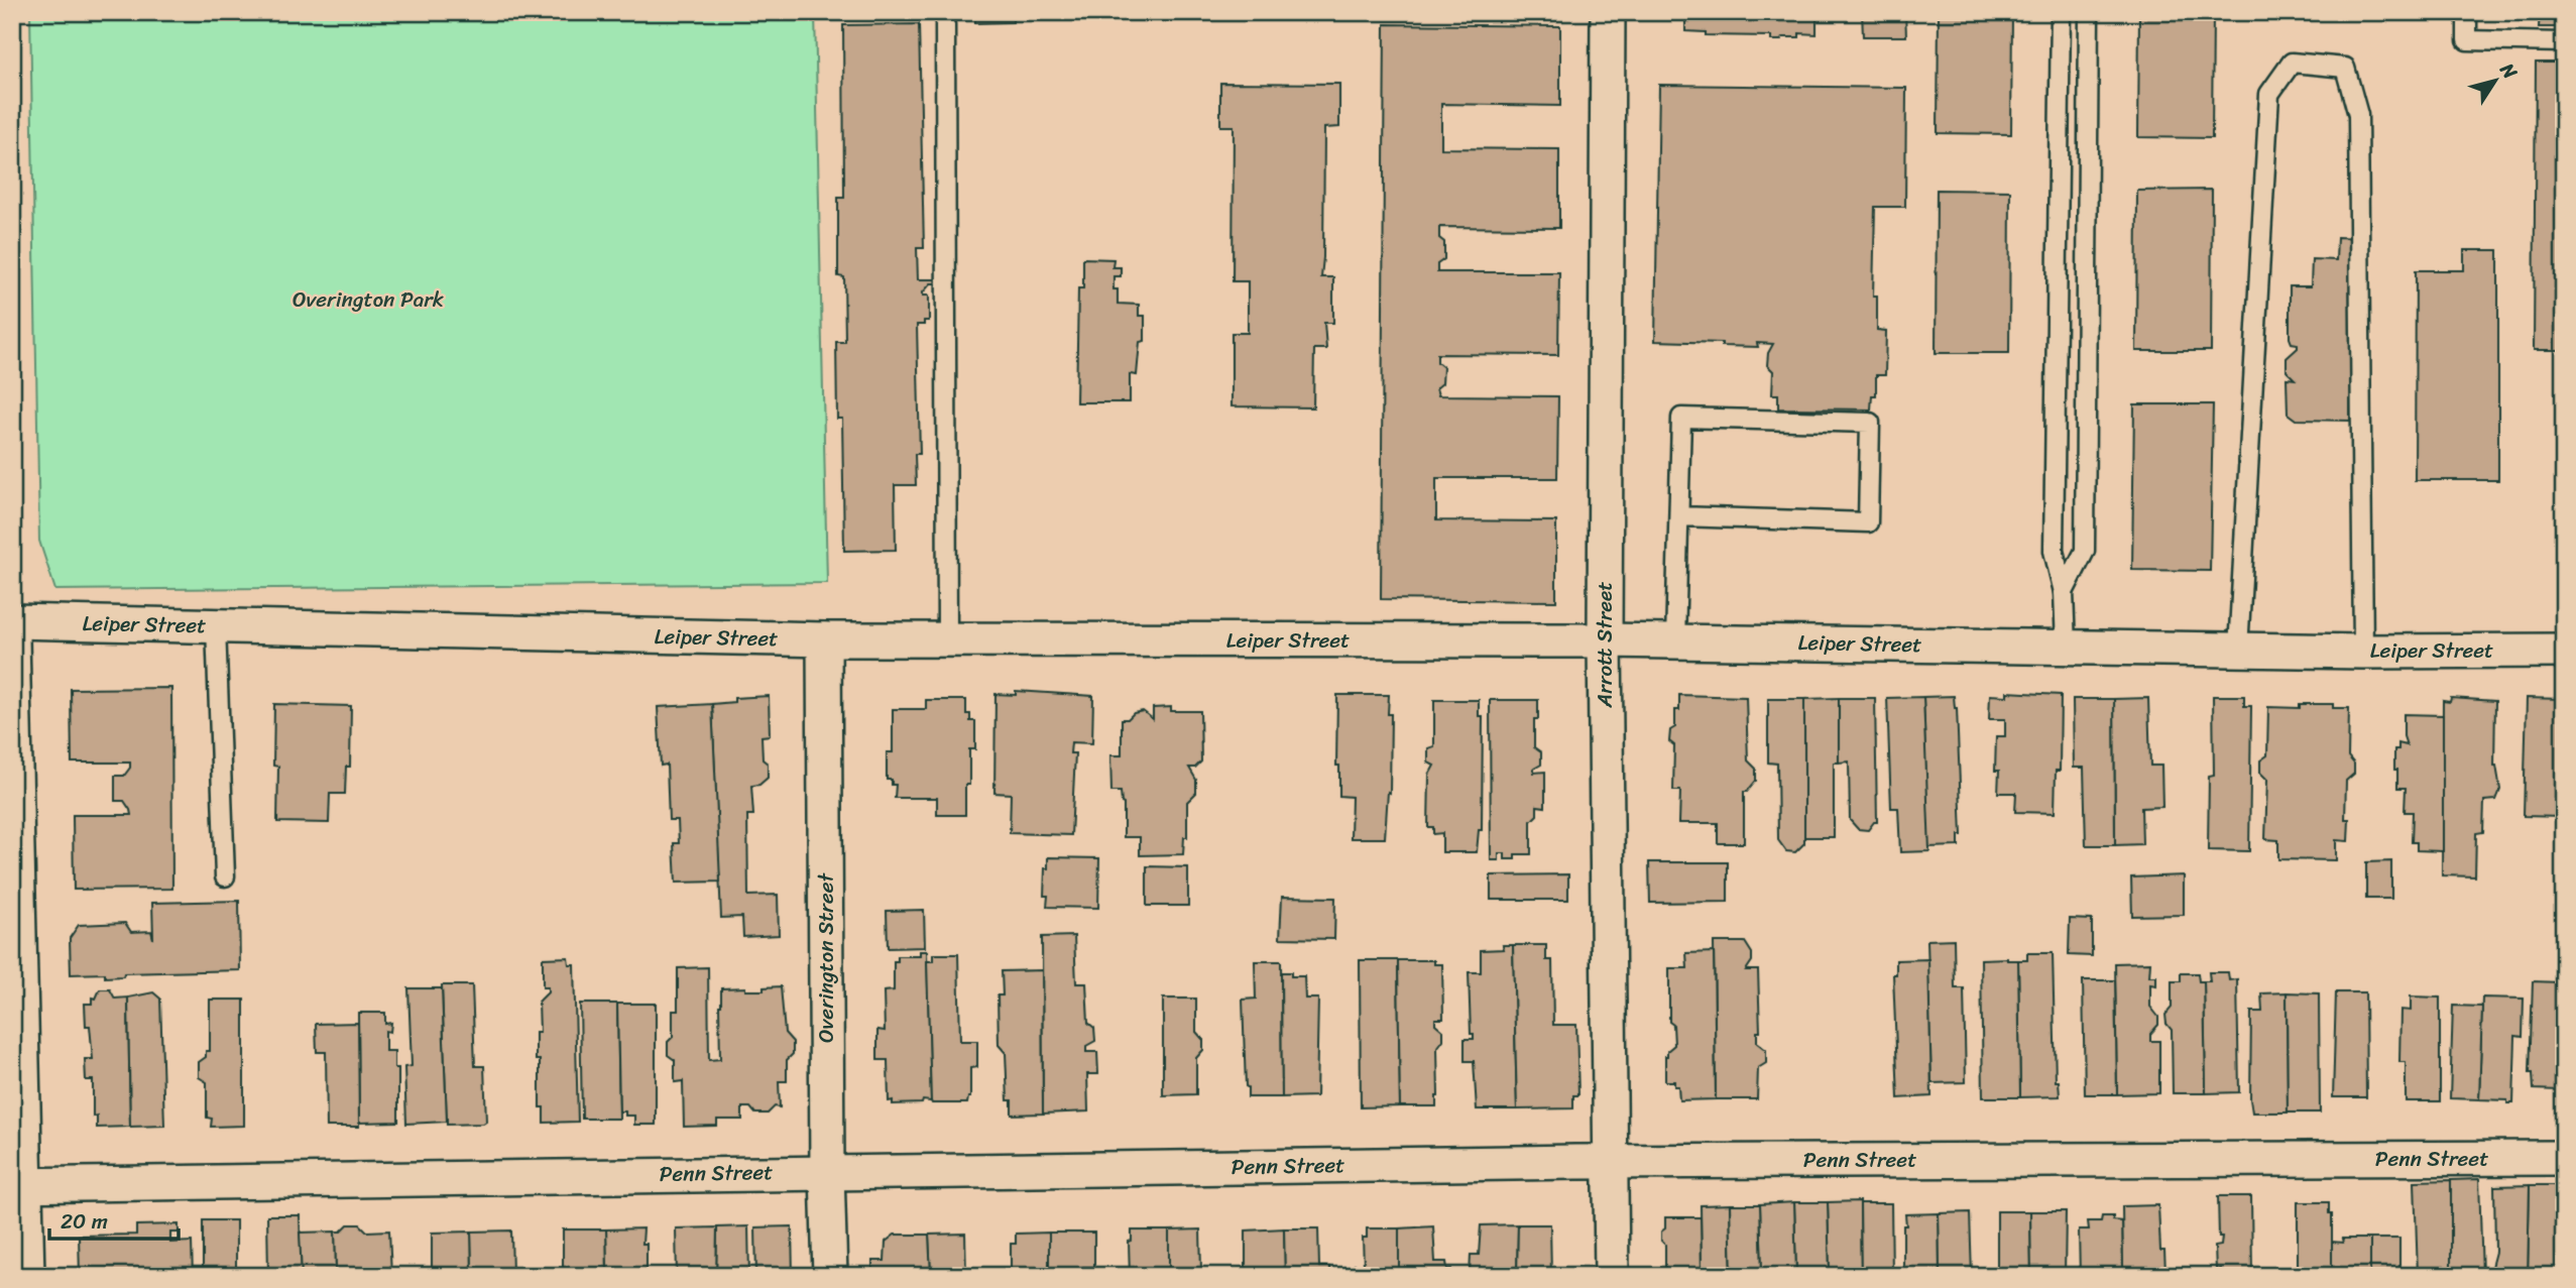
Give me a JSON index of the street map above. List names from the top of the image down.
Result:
{
  "streets": {
    "street": [
      "Leiper Street",
      "Arrott Street",
      "Overington Street",
      "Penn Street"
    ]
  },
  "crossings": [
    ["Leiper Street", "Arrott Street"],
    ["Leiper Street", "Overington Street"],
    ["Arrott Street", "Penn Street"],
    ["Overington Street", "Penn Street"]
  ],
  "parks": ["Overington Park"],
  "scale_bar": "20 m",
  "north": "top right"
}
